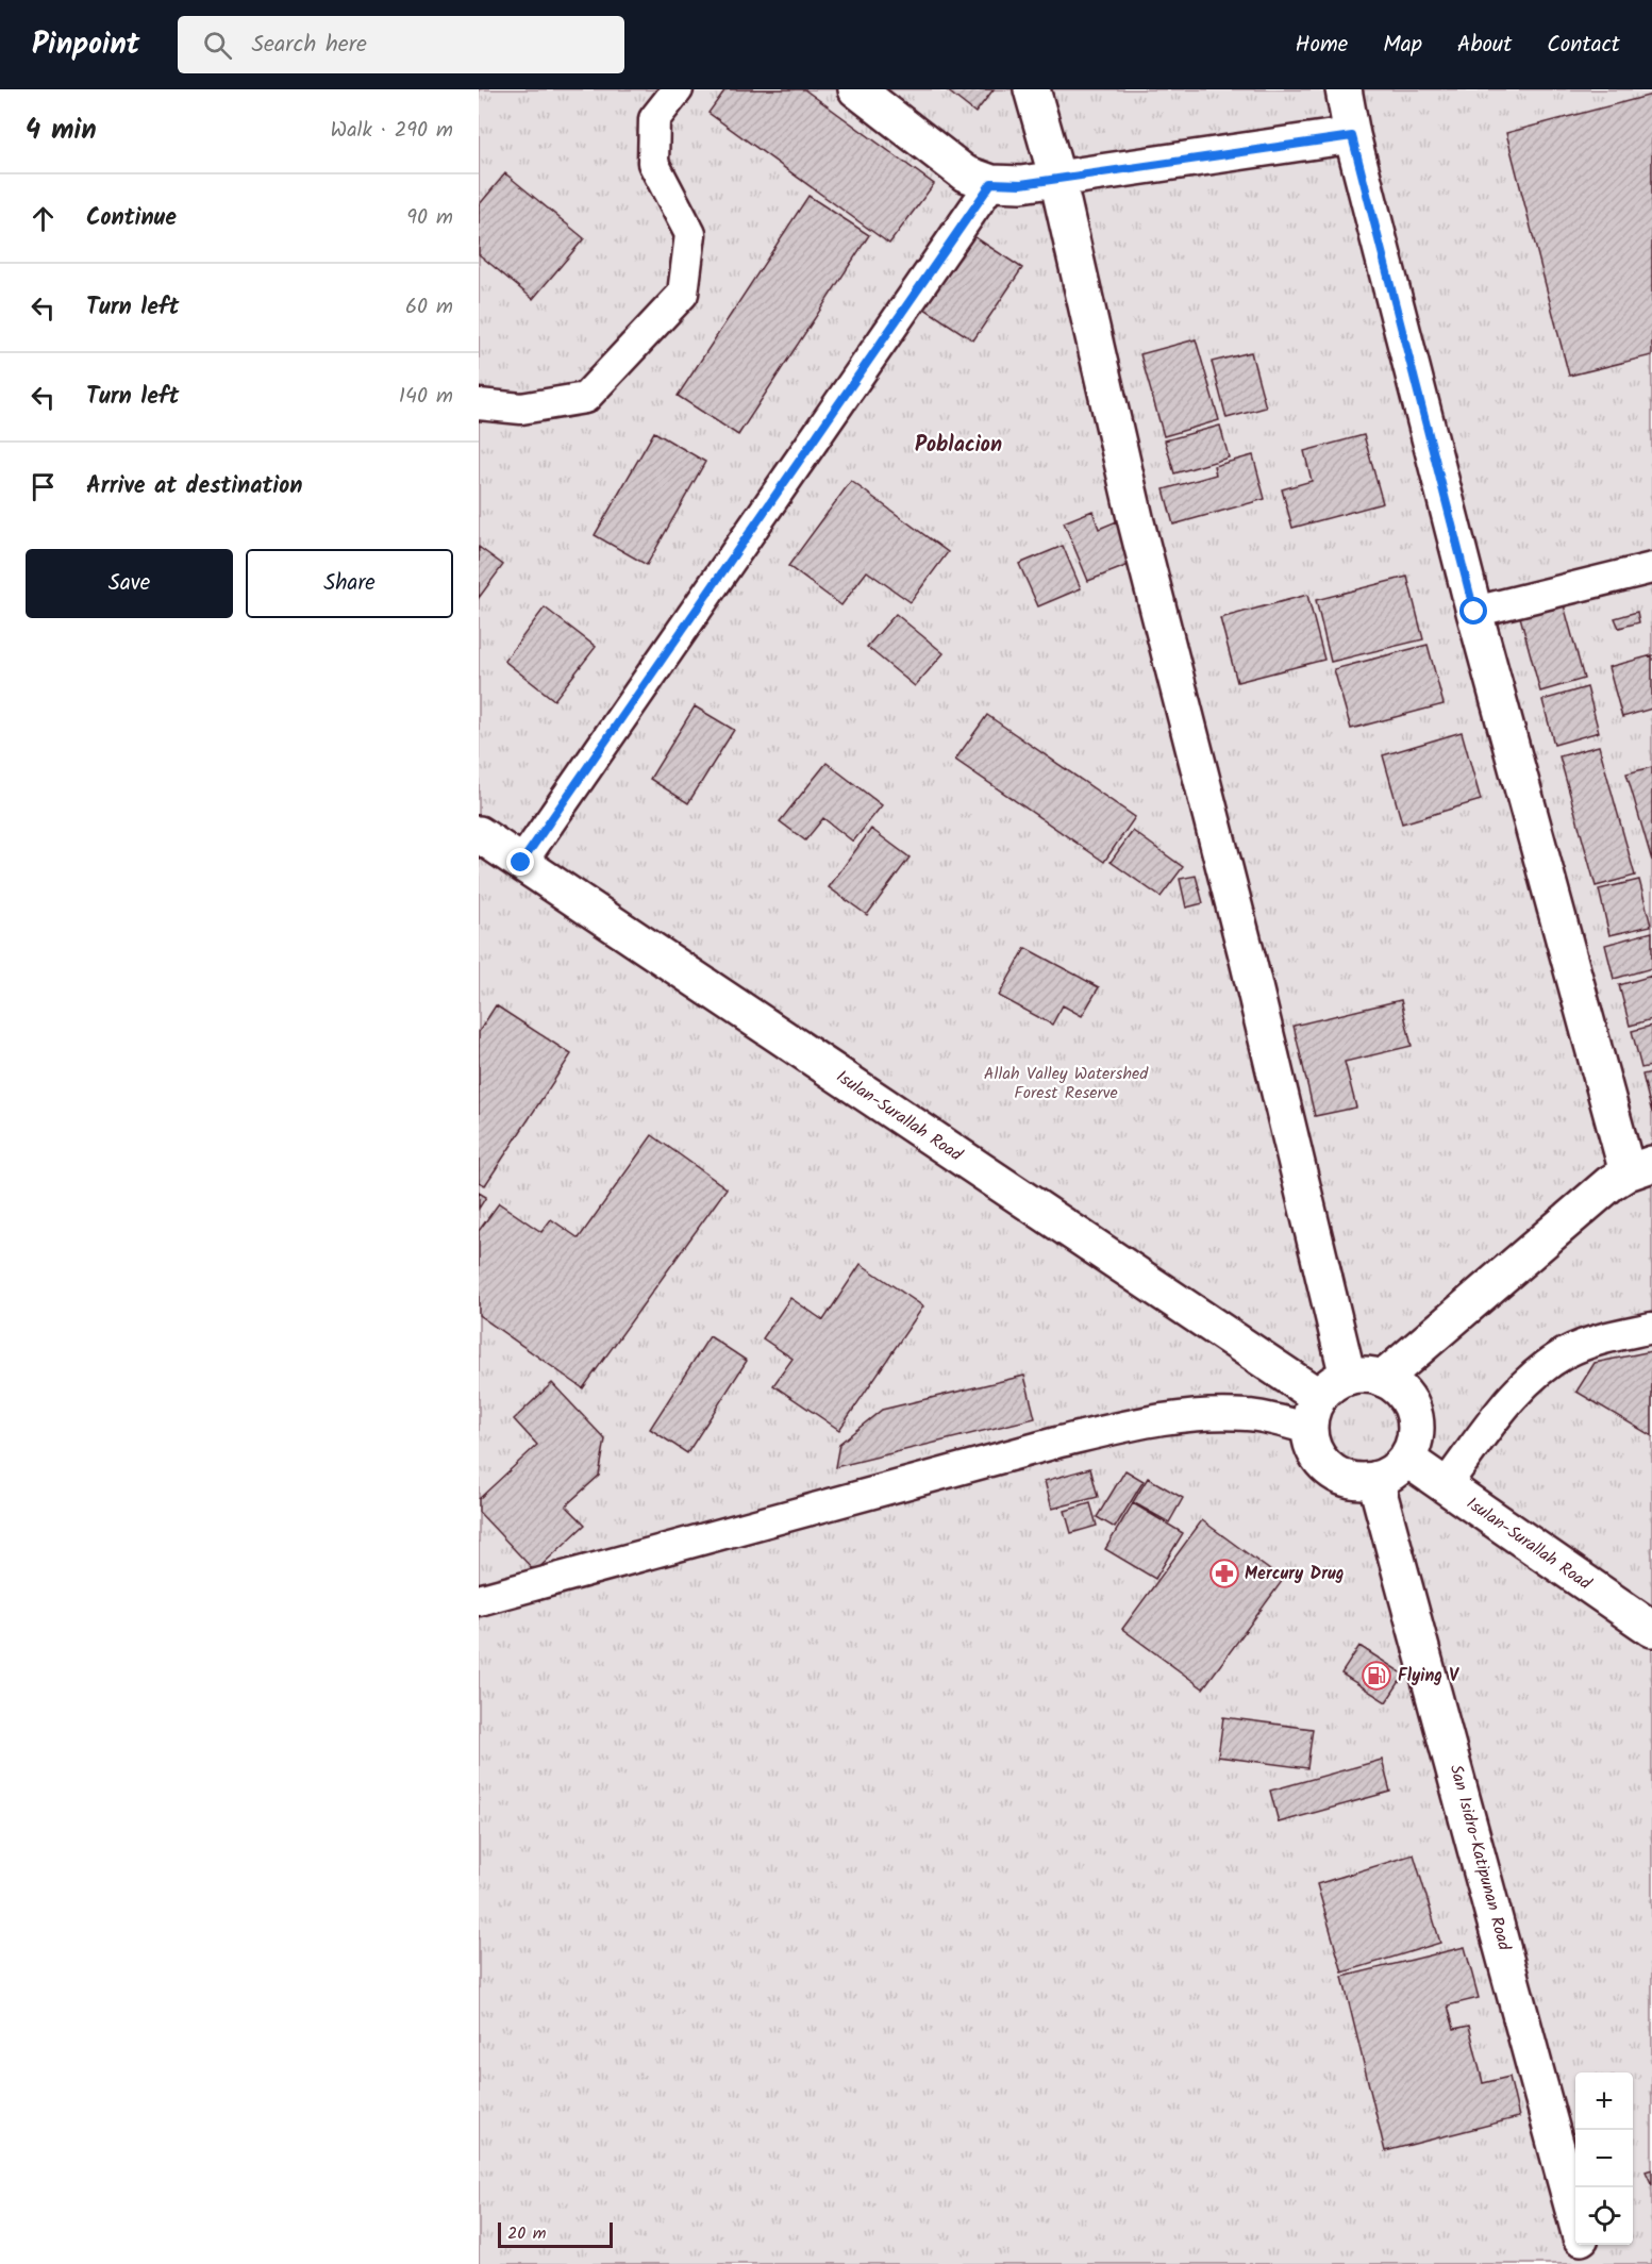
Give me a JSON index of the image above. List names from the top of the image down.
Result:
{
  "streets": {
    "main road": ["Isulan-Surallah Road", "San Isidro-Katipunan Road"]
  },
  "crossings": [
    ["Isulan-Surallah Road", "San Isidro-Katipunan Road"]
  ],
  "districts": ["Poblacion"],
  "parks": ["Allah Valley Watershed Forest Reserve"],
  "places": {
    "pharmacy": ["Mercury Drug"],
    "fuel station": ["Flying V"]
  },
  "scale_bar": "20 m",
  "page": {
    "header": "Pinpoint",
    "search": "Search here",
    "nav": [
      "Home",
      "Map",
      "About",
      "Contact"
    ],
    "heading": ["4 min", "Walk · 290 m"],
    "list": [
      ["Continue", "90 m"],
      ["Turn left", "60 m"],
      ["Turn left", "140 m"],
      "Arrive at destination"
    ],
    "buttons": ["Save", "Share"],
    "map_buttons": ["+", "−"],
    "scale": "20 m"
  }
}
